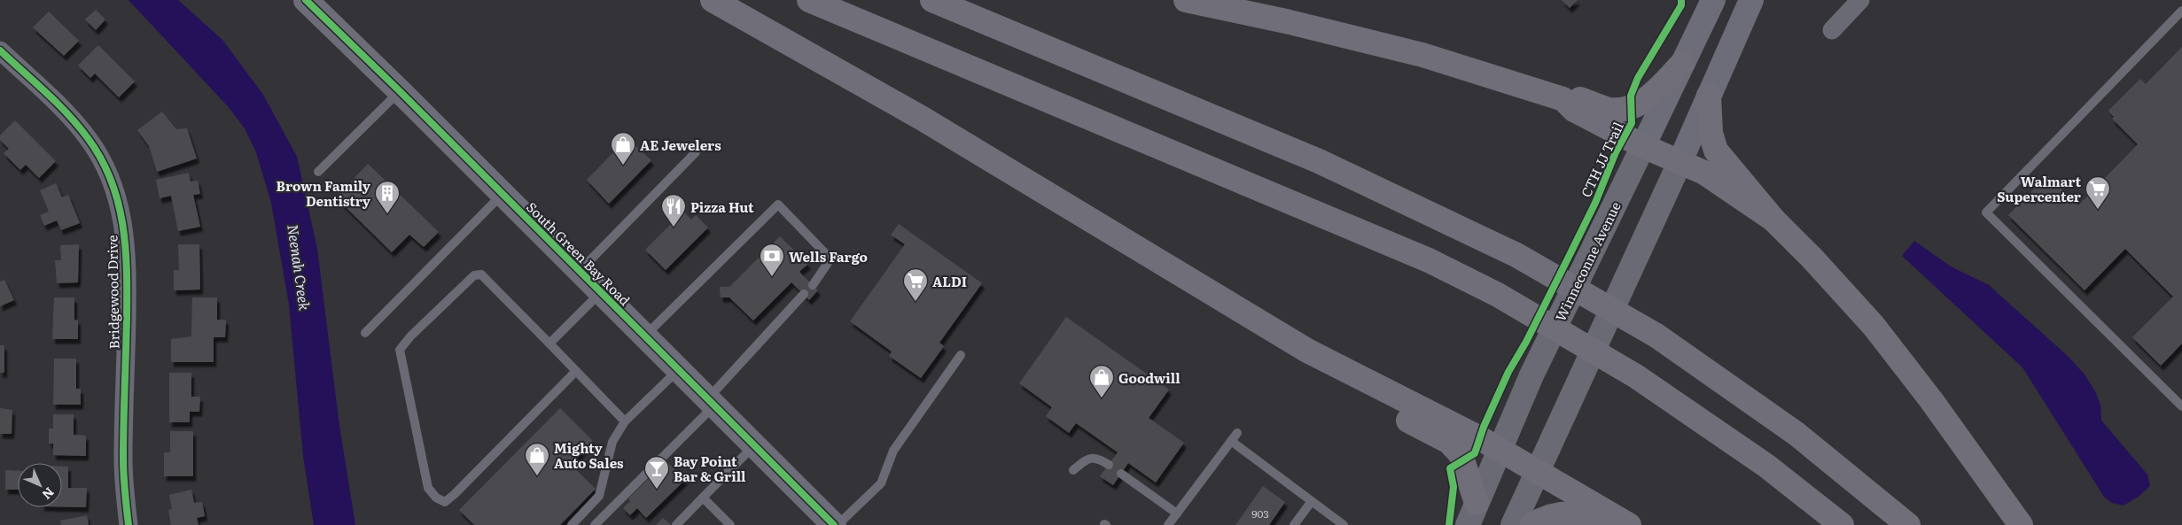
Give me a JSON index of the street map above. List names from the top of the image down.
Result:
{
  "streets": {
    "main road": ["South Green Bay Road", "Winneconne Avenue"],
    "street": ["Bridgewood Drive"],
    "cycle path": ["CTH JJ Trail"]
  },
  "water": ["Neenah Creek"],
  "places": {
    "shop": ["AE Jewelers", "Goodwill", "Mighty Auto Sales"],
    "supermarket": ["Walmart Supercenter", "ALDI"],
    "building": ["Brown Family Dentistry"],
    "restaurant": ["Pizza Hut"],
    "bank": ["Wells Fargo"],
    "bar": ["Bay Point Bar & Grill"]
  },
  "house_numbers": ["903"],
  "north": "bottom right"
}
